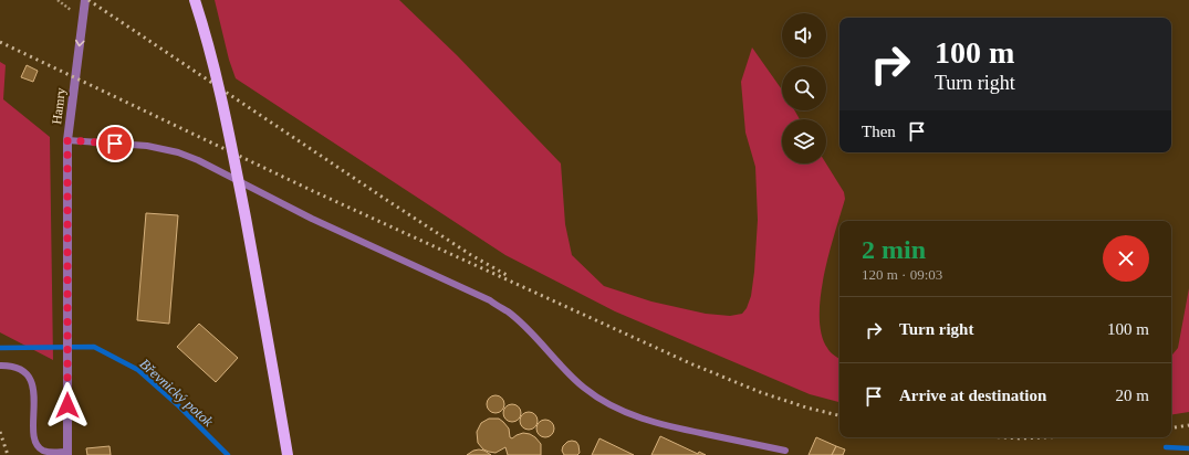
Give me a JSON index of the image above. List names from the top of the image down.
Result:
{
  "streets": {
    "street": ["Hamry"]
  },
  "water": ["Břevnický potok"],
  "page": {
    "turn": ["100 m", "Turn right"],
    "then": "Then",
    "heading": ["2 min", "120 m · 09:03"],
    "list": [
      {
        "name": "Turn right",
        "value": "100 m"
      },
      {
        "name": "Arrive at destination",
        "value": "20 m"
      }
    ]
  }
}
